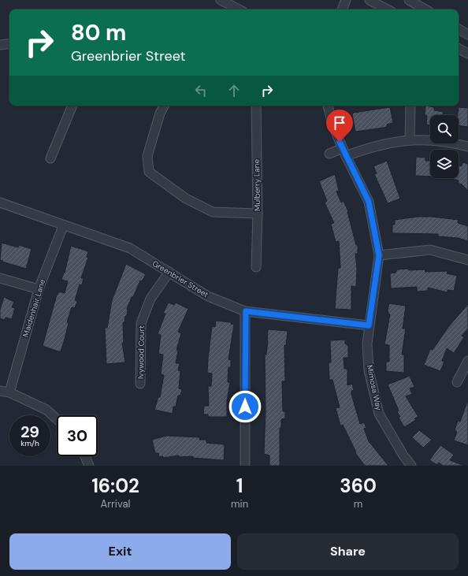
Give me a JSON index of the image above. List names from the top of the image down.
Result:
{
  "streets": {
    "street": [
      "Mulberry Lane",
      "Greenbrier Street",
      "Maidenhair Lane",
      "Ivywood Court",
      "Mimosa Way"
    ]
  },
  "crossings": [
    ["Greenbrier Street", "Maidenhair Lane"],
    ["Greenbrier Street", "Ivywood Court"],
    ["Greenbrier Street", "Mimosa Way"]
  ],
  "page": {
    "turn": ["80 m", "Greenbrier Street"],
    "speed": "29 km/h",
    "limit": "30",
    "eta": [
      "16:02",
      "Arrival",
      "1",
      "min",
      "360",
      "m"
    ],
    "buttons": ["Exit", "Share"]
  }
}
